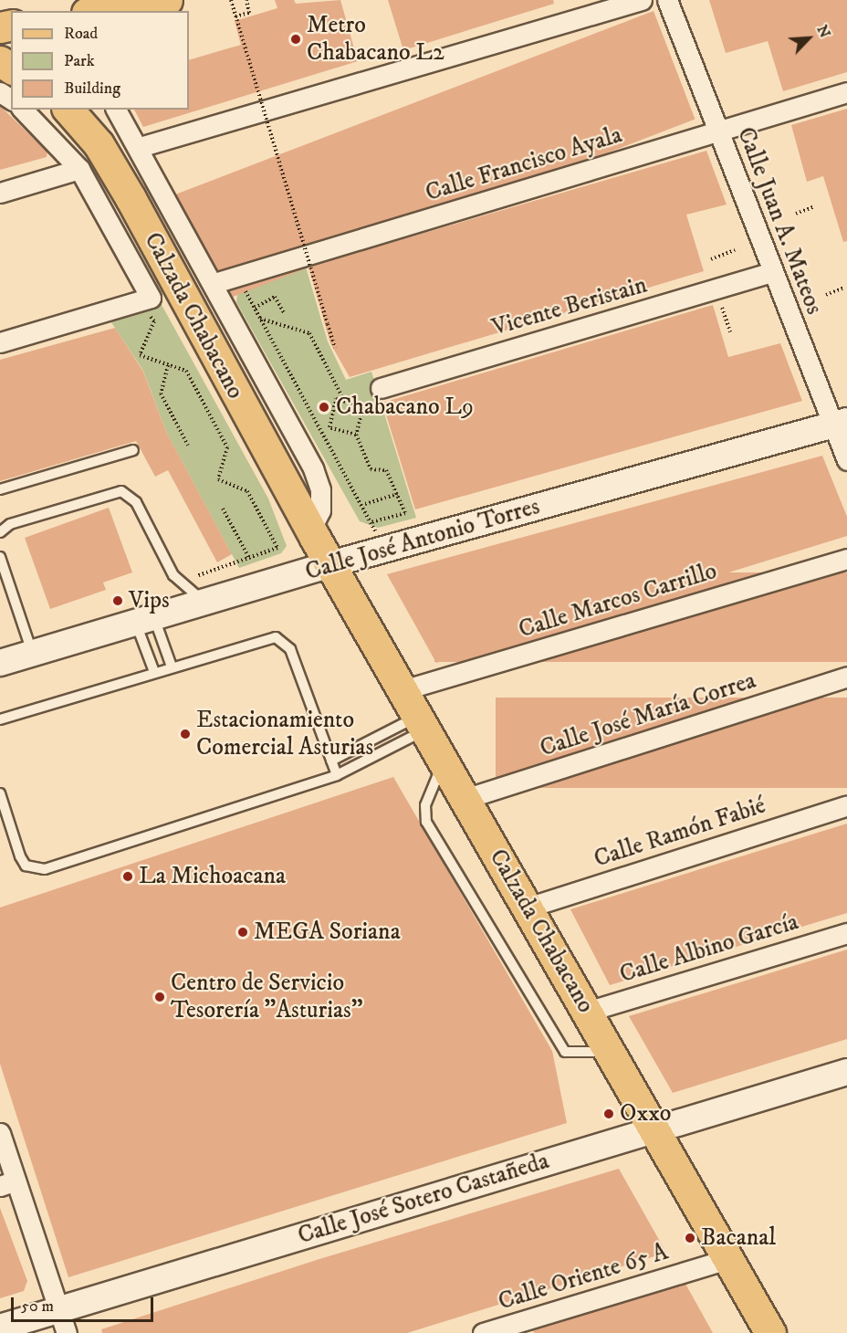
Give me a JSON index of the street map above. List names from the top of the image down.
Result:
{
  "streets": {
    "main road": ["Calzada Chabacano"],
    "street": [
      "Calle Francisco Ayala",
      "Calle Juan A. Mateos",
      "Vicente Beristain",
      "Calle José Antonio Torres",
      "Calle Marcos Carrillo",
      "Calle José María Correa",
      "Calle Ramón Fabié",
      "Calle Albino García",
      "Calle José Sotero Castañeda",
      "Calle Oriente 65 A"
    ]
  },
  "crossings": [
    ["Calle Francisco Ayala", "Calle Juan A. Mateos"],
    ["Calle Francisco Ayala", "Calzada Chabacano"],
    ["Calle Juan A. Mateos", "Vicente Beristain"],
    ["Calle Juan A. Mateos", "Calle José Antonio Torres"],
    ["Calzada Chabacano", "Calle José Antonio Torres"],
    ["Calzada Chabacano", "Calle Marcos Carrillo"],
    ["Calzada Chabacano", "Calle José María Correa"],
    ["Calzada Chabacano", "Calle Ramón Fabié"],
    ["Calzada Chabacano", "Calle Albino García"],
    ["Calzada Chabacano", "Calle José Sotero Castañeda"],
    ["Calzada Chabacano", "Calle Oriente 65 A"]
  ],
  "places": [
    "Metro Chabacano L2",
    "Chabacano L9",
    "Vips",
    "Estacionamiento Comercial Asturias",
    "La Michoacana",
    "MEGA Soriana",
    "Centro de Servicio Tesorería \"Asturias\"",
    "Oxxo",
    "Bacanal"
  ],
  "legend": ["Road", "Park", "Building"],
  "scale_bar": "50 m",
  "north": "top right"
}
